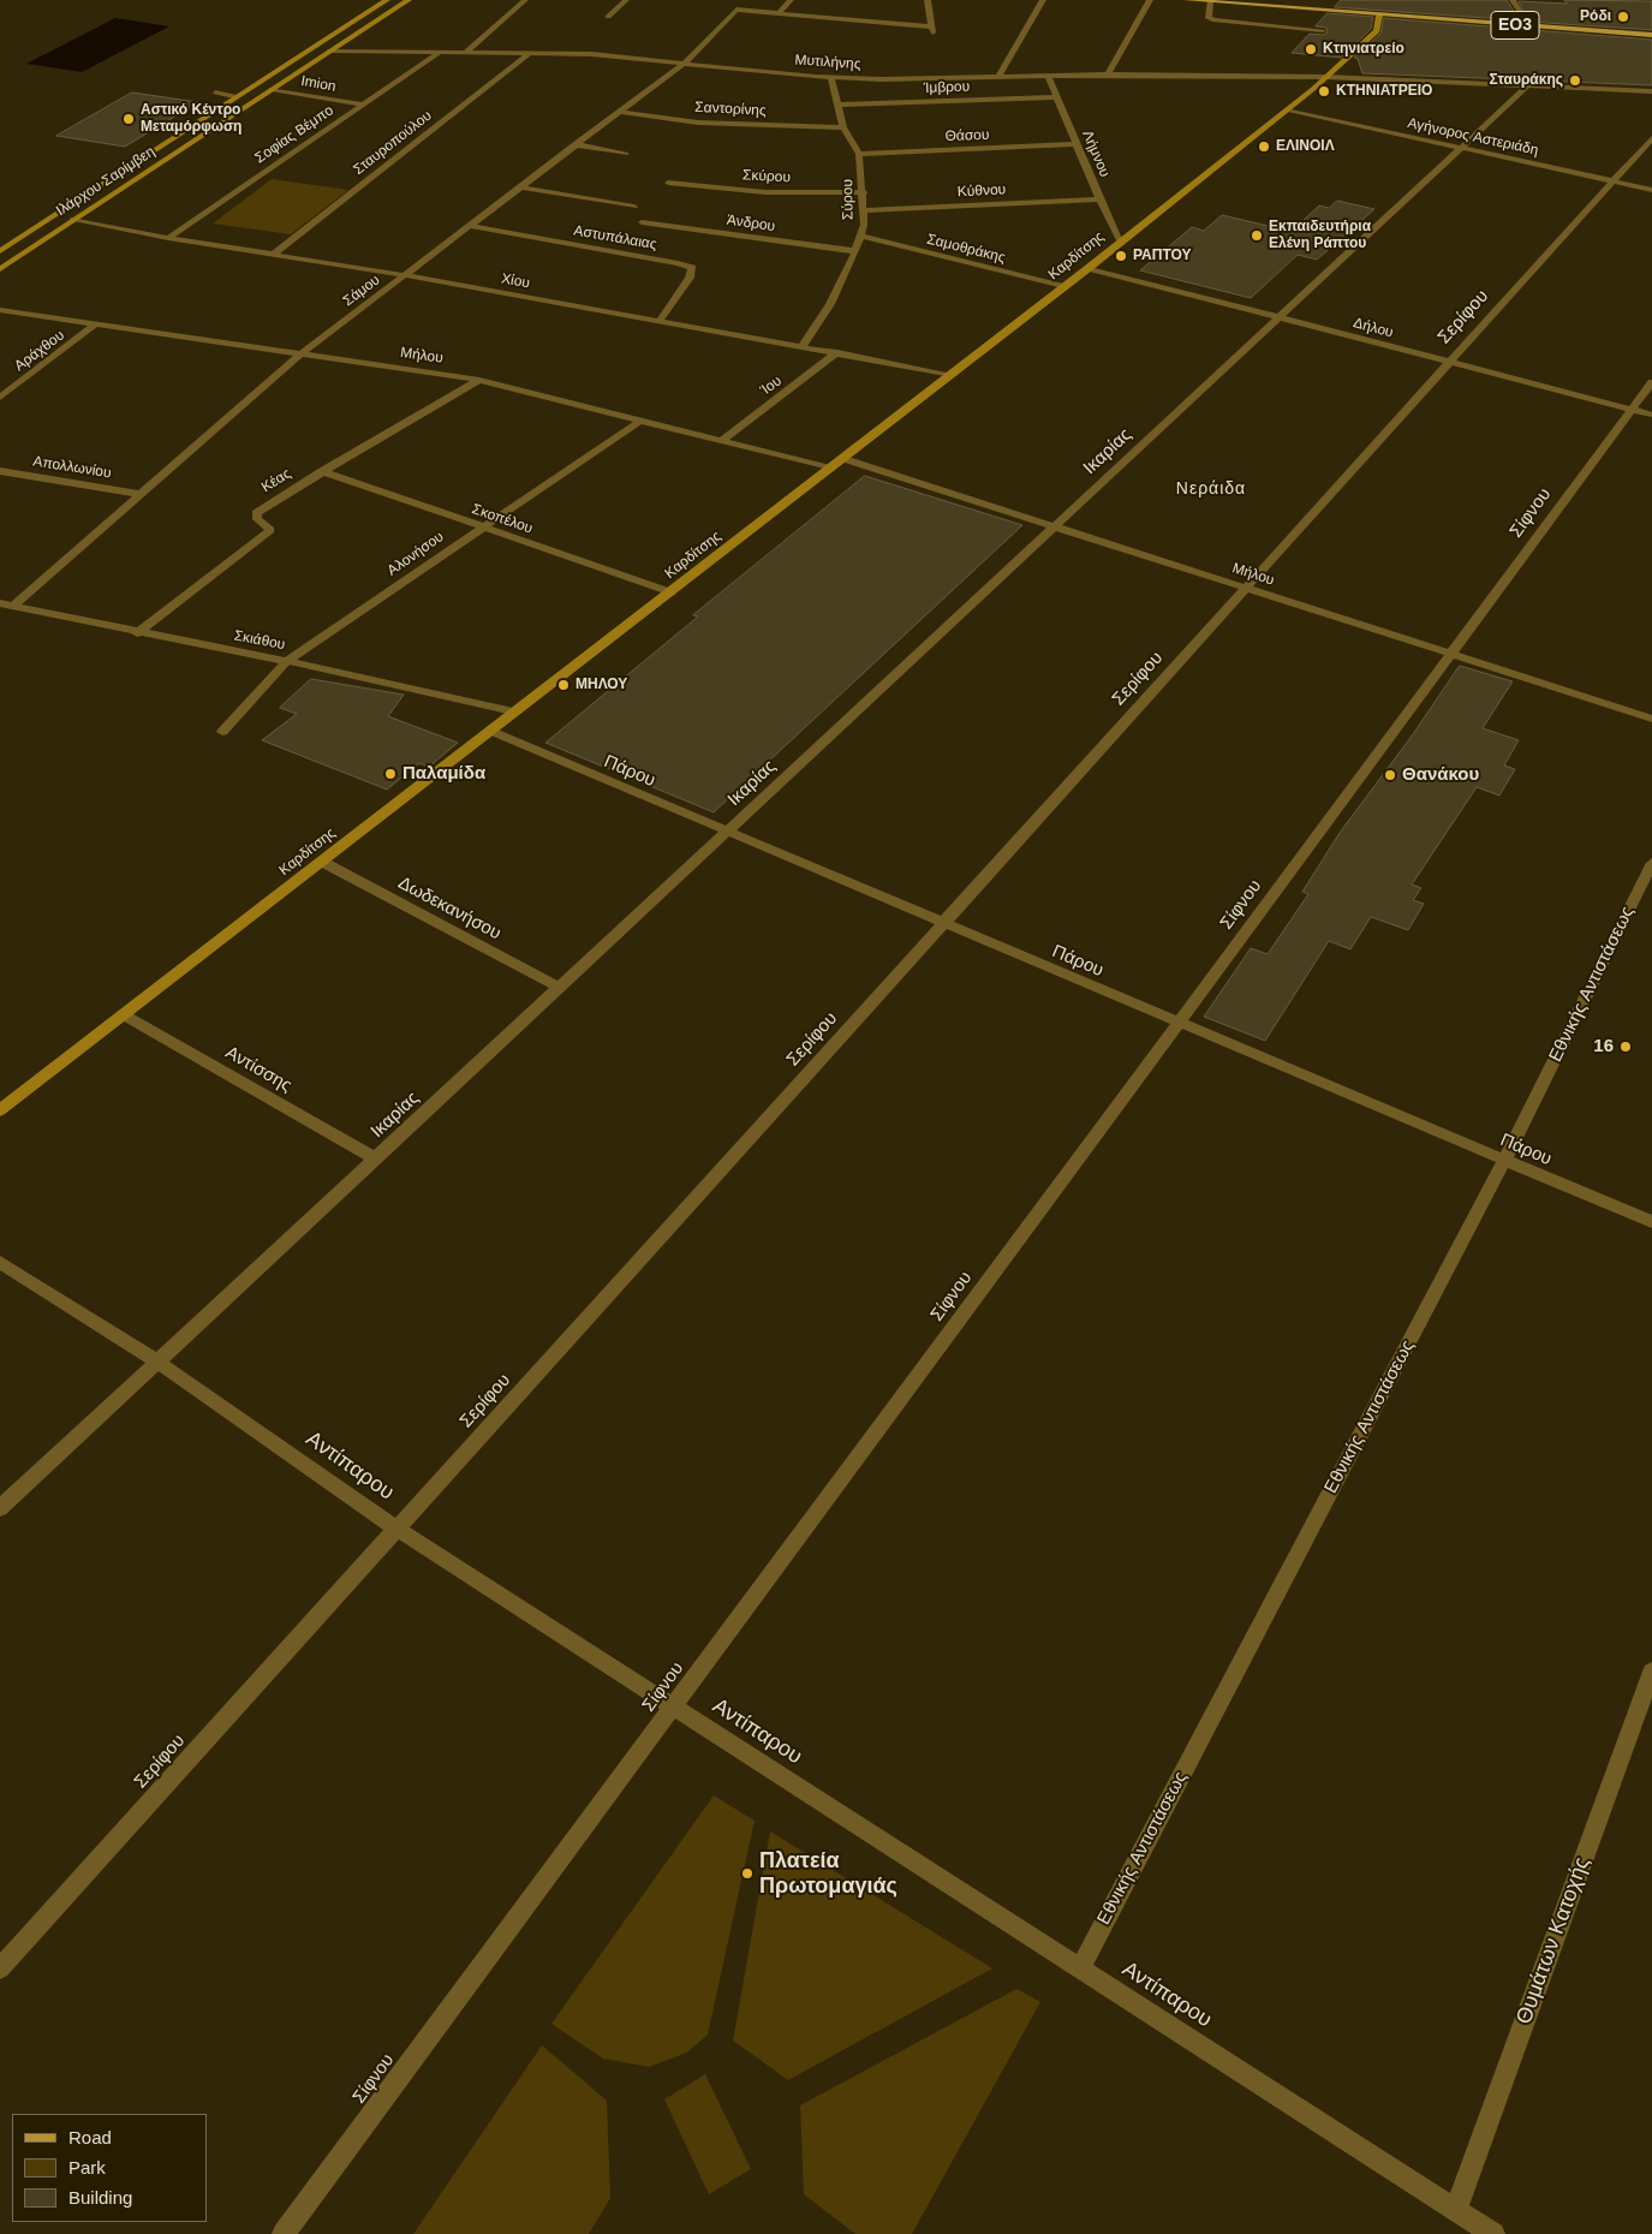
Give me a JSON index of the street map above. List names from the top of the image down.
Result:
{
  "streets": {
    "main road": ["ΕΟ3", "Ιλάρχου Σαρίμβεη", "Καρδίτσης"],
    "street": [
      "Μυτιλήνης",
      "Imion",
      "Ίμβρου",
      "Σαντορίνης",
      "Σοφίας Βέμπο",
      "Θάσου",
      "Αγήνορος Αστεριάδη",
      "Σταυροπούλου",
      "Λήμνου",
      "Σκύρου",
      "Κύθνου",
      "Σύρου",
      "Άνδρου",
      "Αστυπάλαιας",
      "Σαμοθράκης",
      "Χίου",
      "Σάμου",
      "Σερίφου",
      "Δήλου",
      "Αράχθου",
      "Μήλου",
      "Ίου",
      "Ικαρίας",
      "Απολλωνίου",
      "Κέας",
      "Σίφνου",
      "Σκοπέλου",
      "Αλονήσου",
      "Σκιάθου",
      "Πάρου",
      "Δωδεκανήσου",
      "Εθνικής Αντιστάσεως",
      "Αντίσσης",
      "Αντίπαρου",
      "Θυμάτων Κατοχής"
    ]
  },
  "crossings": [
    ["ΕΟ3", "Καρδίτσης"],
    ["Μυτιλήνης", "Σοφίας Βέμπο"],
    ["Μυτιλήνης", "Σταυροπούλου"],
    ["Μυτιλήνης", "Λήμνου"],
    ["Μυτιλήνης", "Ιλάρχου Σαρίμβεη"],
    ["Μυτιλήνης", "Σύρου"],
    ["Μυτιλήνης", "Καρδίτσης"],
    ["Μυτιλήνης", "Σάμου"],
    ["Μυτιλήνης", "Ικαρίας"],
    ["Imion", "Σοφίας Βέμπο"],
    ["Imion", "Ιλάρχου Σαρίμβεη"],
    ["Ίμβρου", "Λήμνου"],
    ["Ίμβρου", "Σύρου"],
    ["Σαντορίνης", "Σύρου"],
    ["Σαντορίνης", "Σάμου"],
    ["Σοφίας Βέμπο", "Χίου"],
    ["Θάσου", "Λήμνου"],
    ["Θάσου", "Σύρου"],
    ["Αγήνορος Αστεριάδη", "Καρδίτσης"],
    ["Αγήνορος Αστεριάδη", "Σερίφου"],
    ["Αγήνορος Αστεριάδη", "Ικαρίας"],
    ["Σταυροπούλου", "Χίου"],
    ["Λήμνου", "Κύθνου"],
    ["Λήμνου", "Καρδίτσης"],
    ["Σκύρου", "Σύρου"],
    ["Ιλάρχου Σαρίμβεη", "Χίου"],
    ["Κύθνου", "Σύρου"],
    ["Σύρου", "Άνδρου"],
    ["Σύρου", "Σαμοθράκης"],
    ["Σύρου", "Χίου"],
    ["Αστυπάλαιας", "Χίου"],
    ["Αστυπάλαιας", "Σάμου"],
    ["Σαμοθράκης", "Καρδίτσης"],
    ["Καρδίτσης", "Χίου"],
    ["Καρδίτσης", "Δήλου"],
    ["Καρδίτσης", "Μήλου"],
    ["Καρδίτσης", "Σκοπέλου"],
    ["Καρδίτσης", "Σκιάθου"],
    ["Καρδίτσης", "Πάρου"],
    ["Καρδίτσης", "Δωδεκανήσου"],
    ["Καρδίτσης", "Αντίσσης"],
    ["Χίου", "Σάμου"],
    ["Χίου", "Ίου"],
    ["Σάμου", "Μήλου"],
    ["Σάμου", "Απολλωνίου"],
    ["Σάμου", "Σκιάθου"],
    ["Σερίφου", "Δήλου"],
    ["Σερίφου", "Μήλου"],
    ["Σερίφου", "Πάρου"],
    ["Σερίφου", "Αντίπαρου"],
    ["Δήλου", "Ικαρίας"],
    ["Δήλου", "Σίφνου"],
    ["Αράχθου", "Μήλου"],
    ["Μήλου", "Ίου"],
    ["Μήλου", "Ικαρίας"],
    ["Μήλου", "Κέας"],
    ["Μήλου", "Σίφνου"],
    ["Μήλου", "Αλονήσου"],
    ["Ικαρίας", "Πάρου"],
    ["Ικαρίας", "Δωδεκανήσου"],
    ["Ικαρίας", "Αντίσσης"],
    ["Ικαρίας", "Αντίπαρου"],
    ["Κέας", "Σκοπέλου"],
    ["Κέας", "Σκιάθου"],
    ["Σίφνου", "Πάρου"],
    ["Σίφνου", "Αντίπαρου"],
    ["Σκοπέλου", "Αλονήσου"],
    ["Αλονήσου", "Σκιάθου"],
    ["Πάρου", "Εθνικής Αντιστάσεως"],
    ["Εθνικής Αντιστάσεως", "Αντίπαρου"],
    ["Αντίπαρου", "Θυμάτων Κατοχής"]
  ],
  "districts": ["Νεράιδα"],
  "places": [
    "Ρόδι",
    "Κτηνιατρείο",
    "Σταυράκης",
    "ΚΤΗΝΙΑΤΡΕΙΟ",
    "Αστικό Κέντρο Μεταμόρφωση",
    "ΕΛΙΝΟΙΛ",
    "Εκπαιδευτήρια Ελένη Ράπτου",
    "ΡΑΠΤΟΥ",
    "ΜΗΛΟΥ",
    "Παλαμίδα",
    "Θανάκου",
    "16",
    "Πλατεία Πρωτομαγιάς"
  ],
  "legend": ["Road", "Park", "Building"]
}
